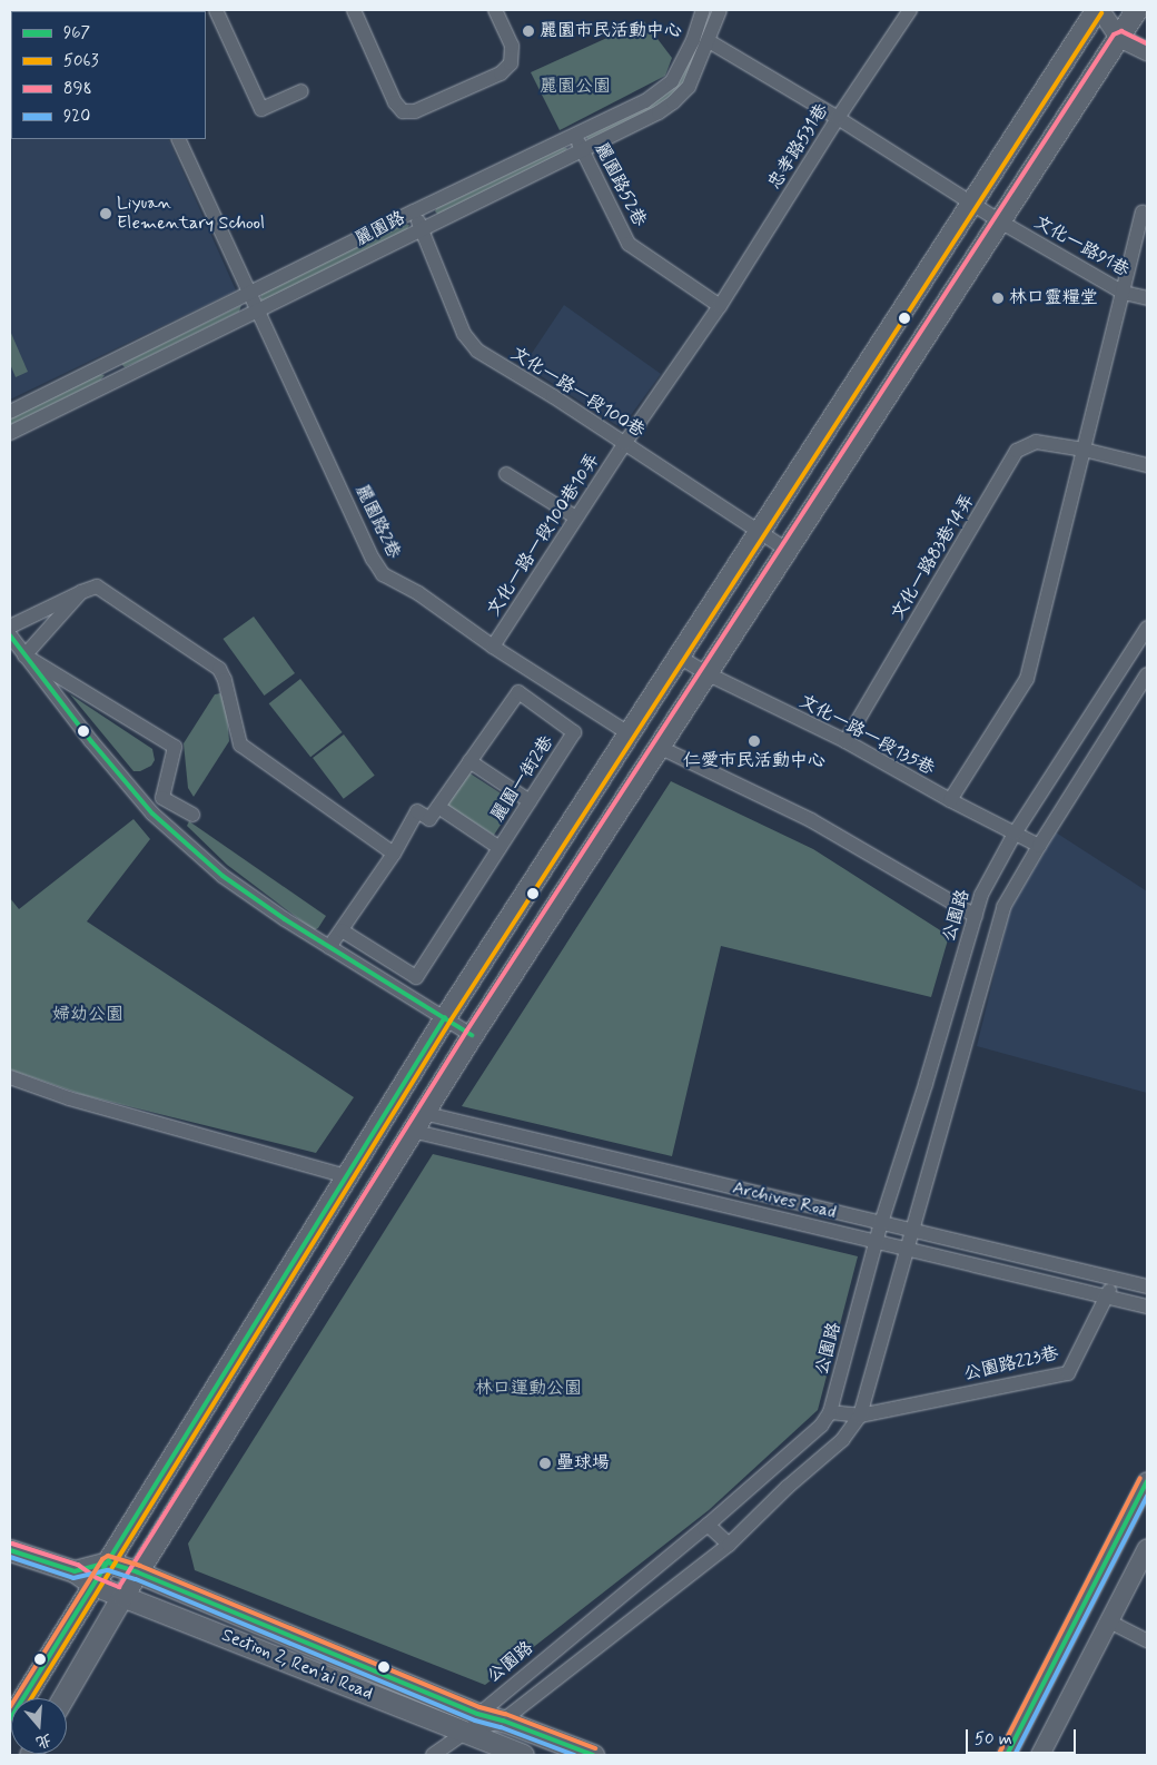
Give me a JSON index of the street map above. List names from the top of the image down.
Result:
{
  "streets": {
    "main road": ["Section 2, Ren'ai Road"],
    "street": [
      "忠孝路531巷",
      "麗園路52巷",
      "麗園路",
      "文化一路91巷",
      "文化一路一段100巷",
      "麗園路2巷",
      "文化一路一段100巷10弄",
      "文化一路83巷14弄",
      "文化一路一段135巷",
      "麗園一街2巷",
      "公園路",
      "Archives Road",
      "公園路223巷"
    ]
  },
  "crossings": [
    ["忠孝路531巷", "麗園路52巷"],
    ["忠孝路531巷", "文化一路91巷"],
    ["忠孝路531巷", "文化一路一段100巷"],
    ["忠孝路531巷", "文化一路一段100巷10弄"],
    ["麗園路52巷", "麗園路"],
    ["麗園路", "文化一路91巷"],
    ["麗園路", "文化一路一段100巷"],
    ["麗園路", "麗園路2巷"],
    ["文化一路一段100巷", "文化一路一段100巷10弄"],
    ["麗園路2巷", "文化一路一段100巷10弄"],
    ["文化一路83巷14弄", "文化一路一段135巷"],
    ["文化一路一段135巷", "公園路"],
    ["公園路", "Archives Road"],
    ["公園路", "Section 2, Ren'ai Road"],
    ["Archives Road", "公園路223巷"]
  ],
  "parks": ["麗園公園", "婦幼公園", "林口運動公園"],
  "places": [
    "麗園市民活動中心",
    "Liyuan Elementary School",
    "林口靈糧堂",
    "仁愛市民活動中心",
    "壘球場"
  ],
  "lines": [
    "transit line 5063",
    "transit line 898",
    "transit line 967",
    "transit line 920"
  ],
  "legend": [
    "967",
    "5063",
    "898",
    "920"
  ],
  "scale_bar": "50 m",
  "north": "bottom"
}
